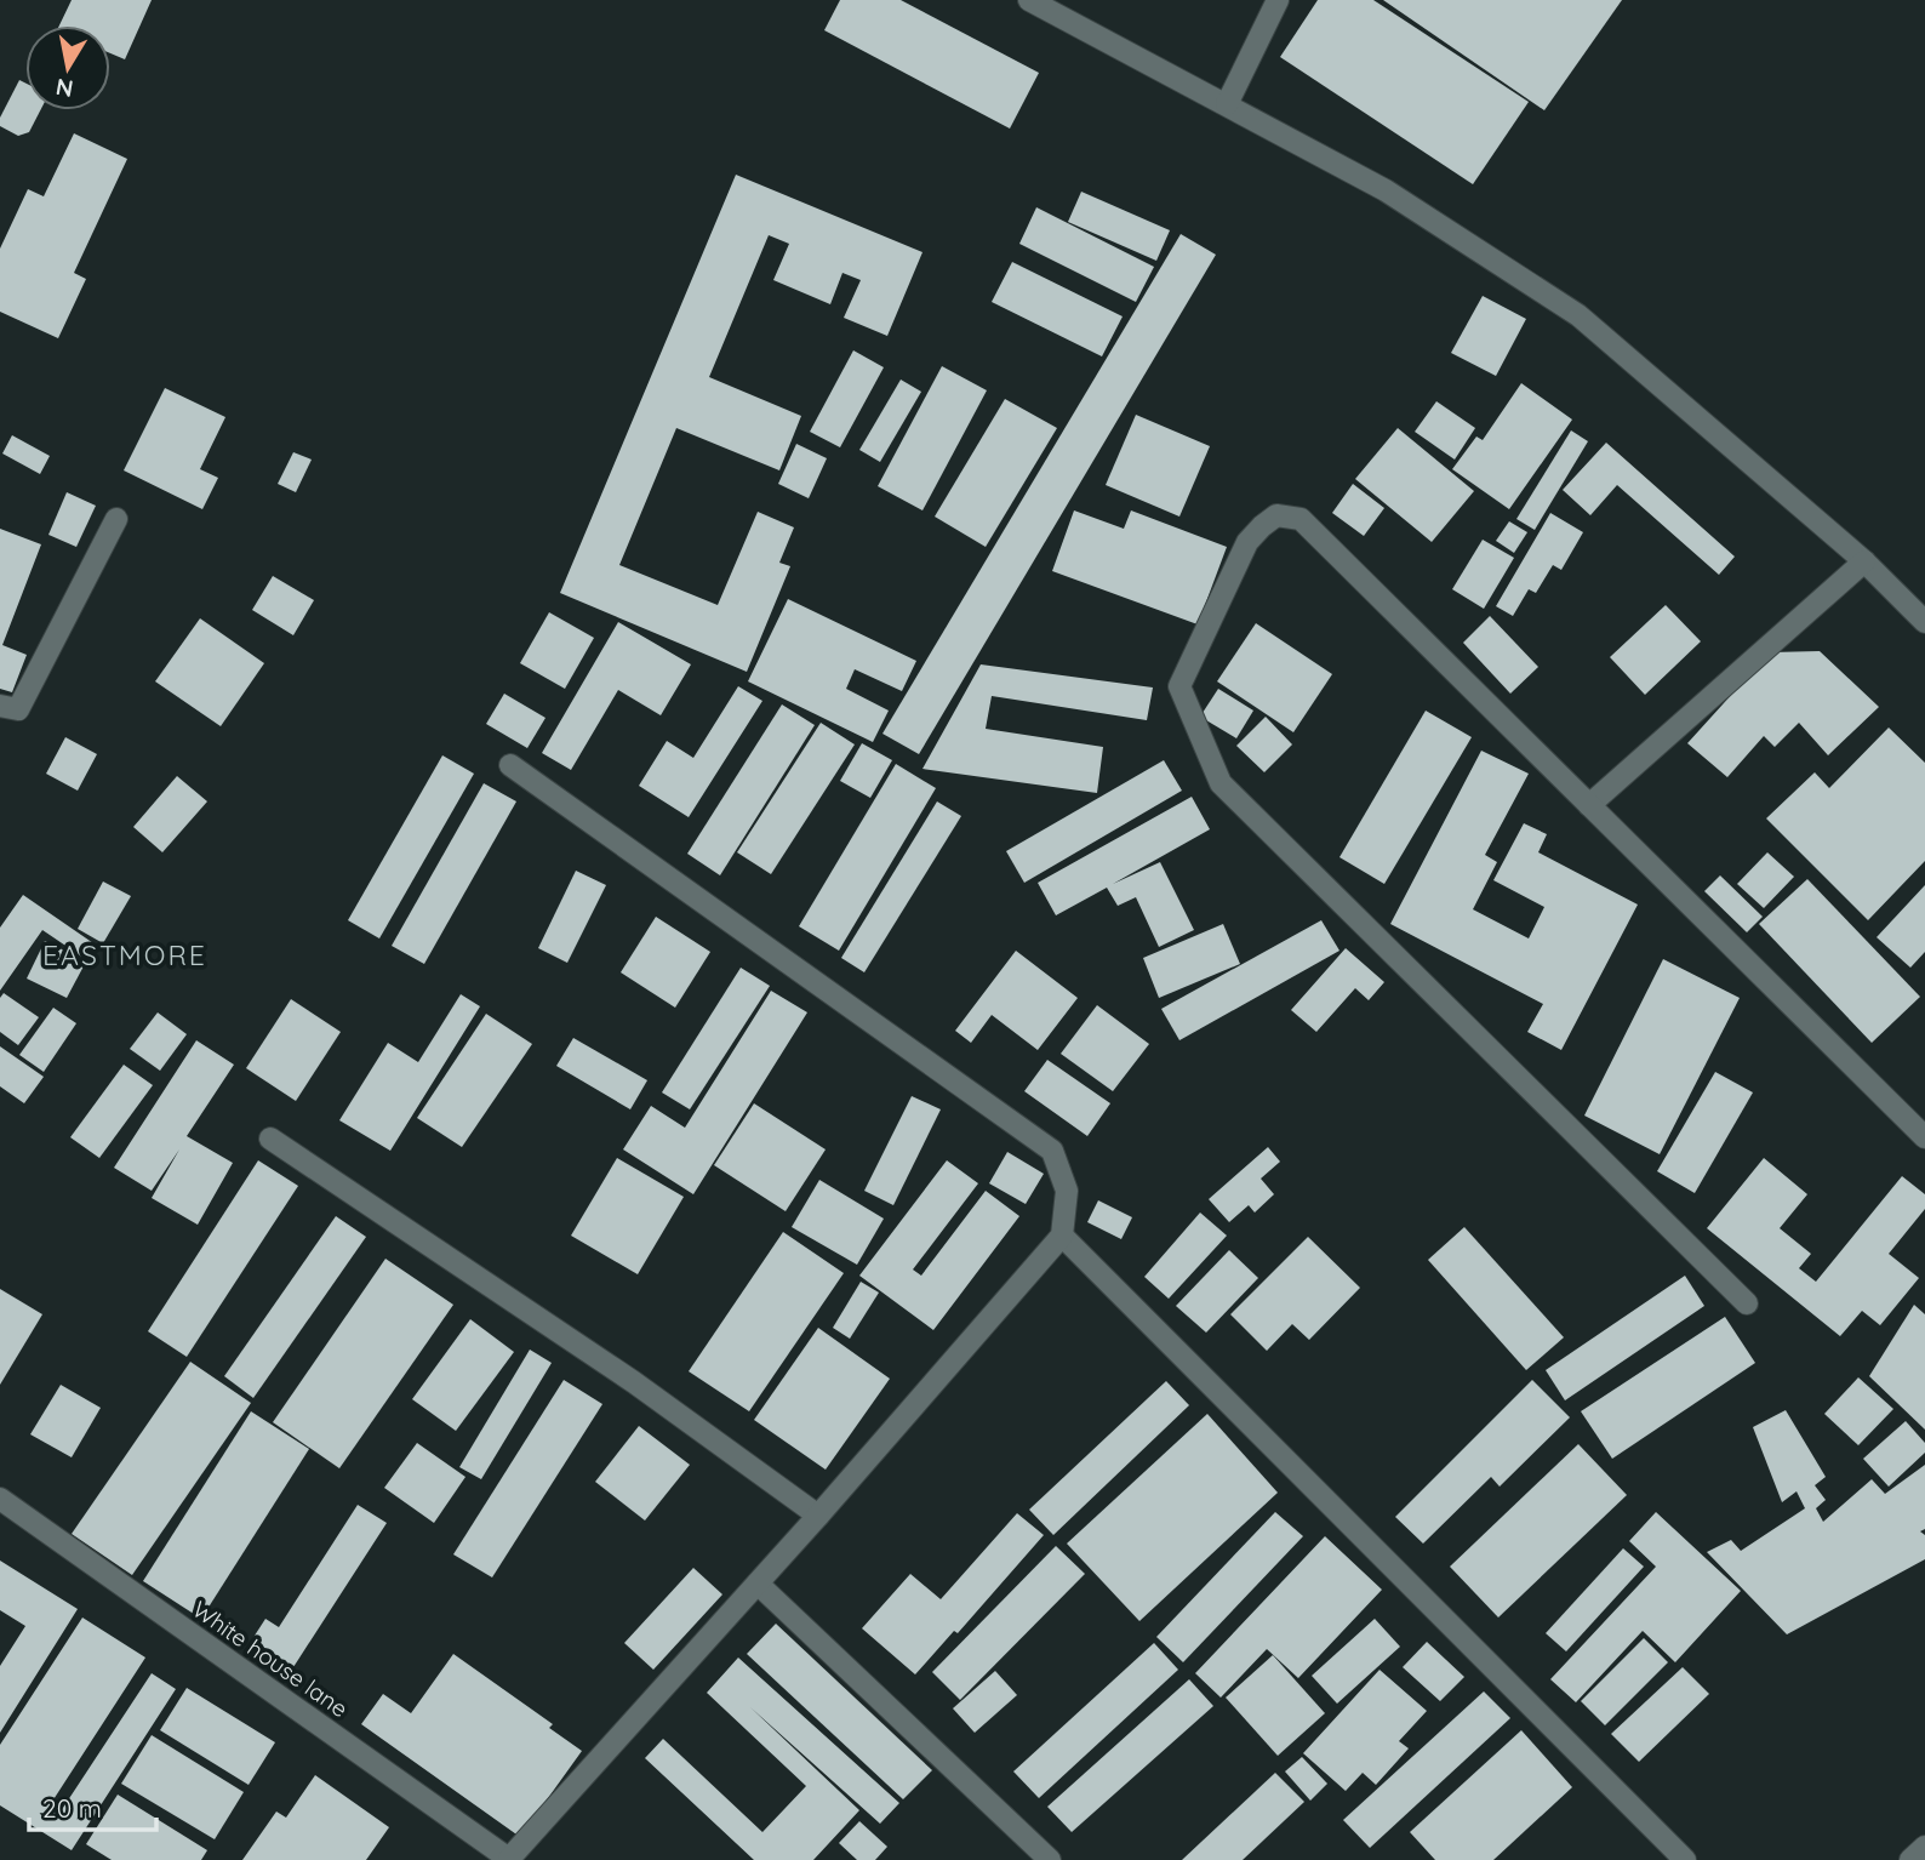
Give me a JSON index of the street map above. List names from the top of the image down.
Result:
{
  "streets": {
    "street": ["White house lane"]
  },
  "districts": ["EASTMORE"],
  "scale_bar": "20 m",
  "north": "bottom"
}
